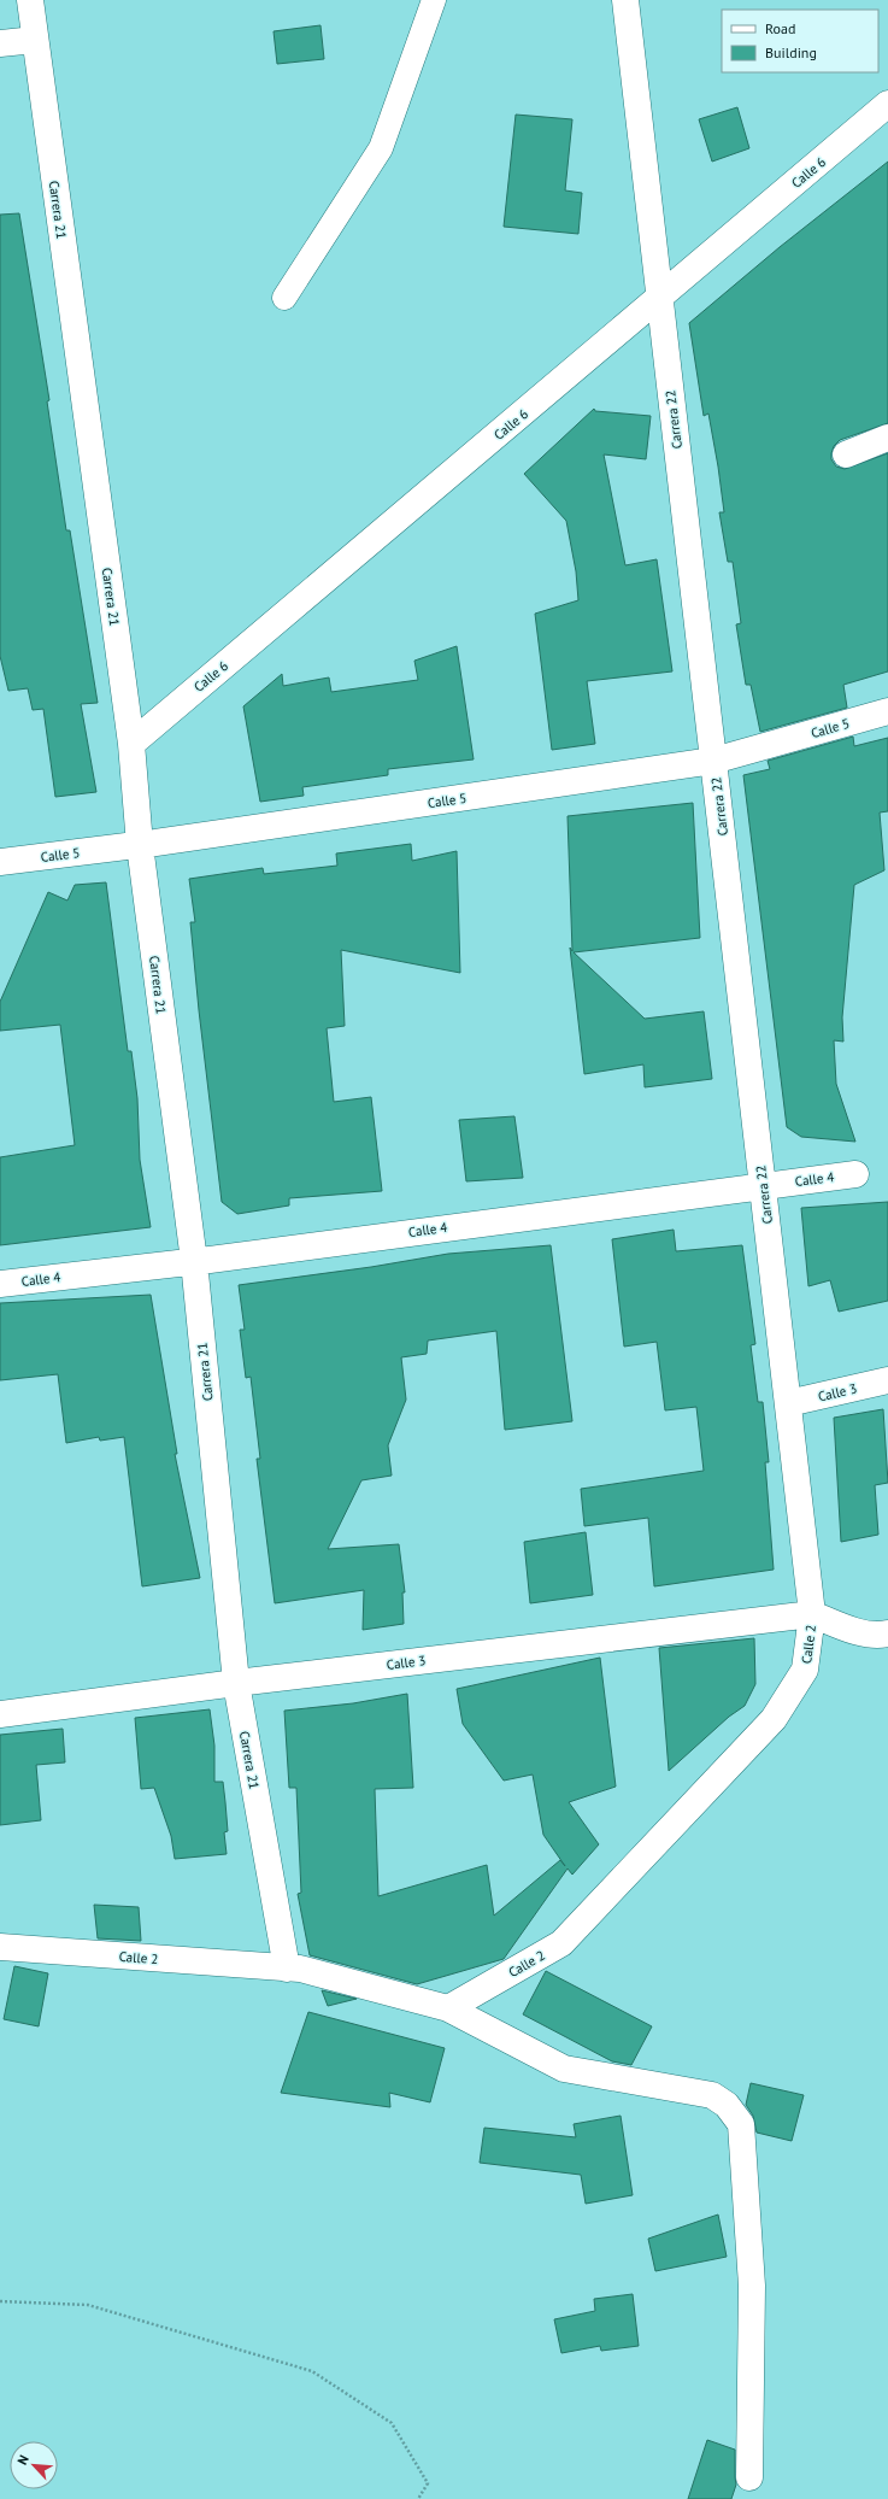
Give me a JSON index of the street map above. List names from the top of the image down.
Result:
{
  "streets": {
    "street": [
      "Calle 6",
      "Carrera 21",
      "Carrera 22",
      "Calle 5",
      "Calle 4",
      "Calle 3",
      "Calle 2"
    ]
  },
  "crossings": [
    ["Calle 6", "Carrera 21"],
    ["Calle 6", "Carrera 22"],
    ["Carrera 21", "Calle 5"],
    ["Carrera 21", "Calle 4"],
    ["Carrera 21", "Calle 3"],
    ["Carrera 21", "Calle 2"],
    ["Carrera 22", "Calle 5"],
    ["Carrera 22", "Calle 4"],
    ["Carrera 22", "Calle 3"],
    ["Carrera 22", "Calle 2"],
    ["Calle 3", "Calle 2"]
  ],
  "legend": ["Road", "Building"],
  "north": "top left"
}
